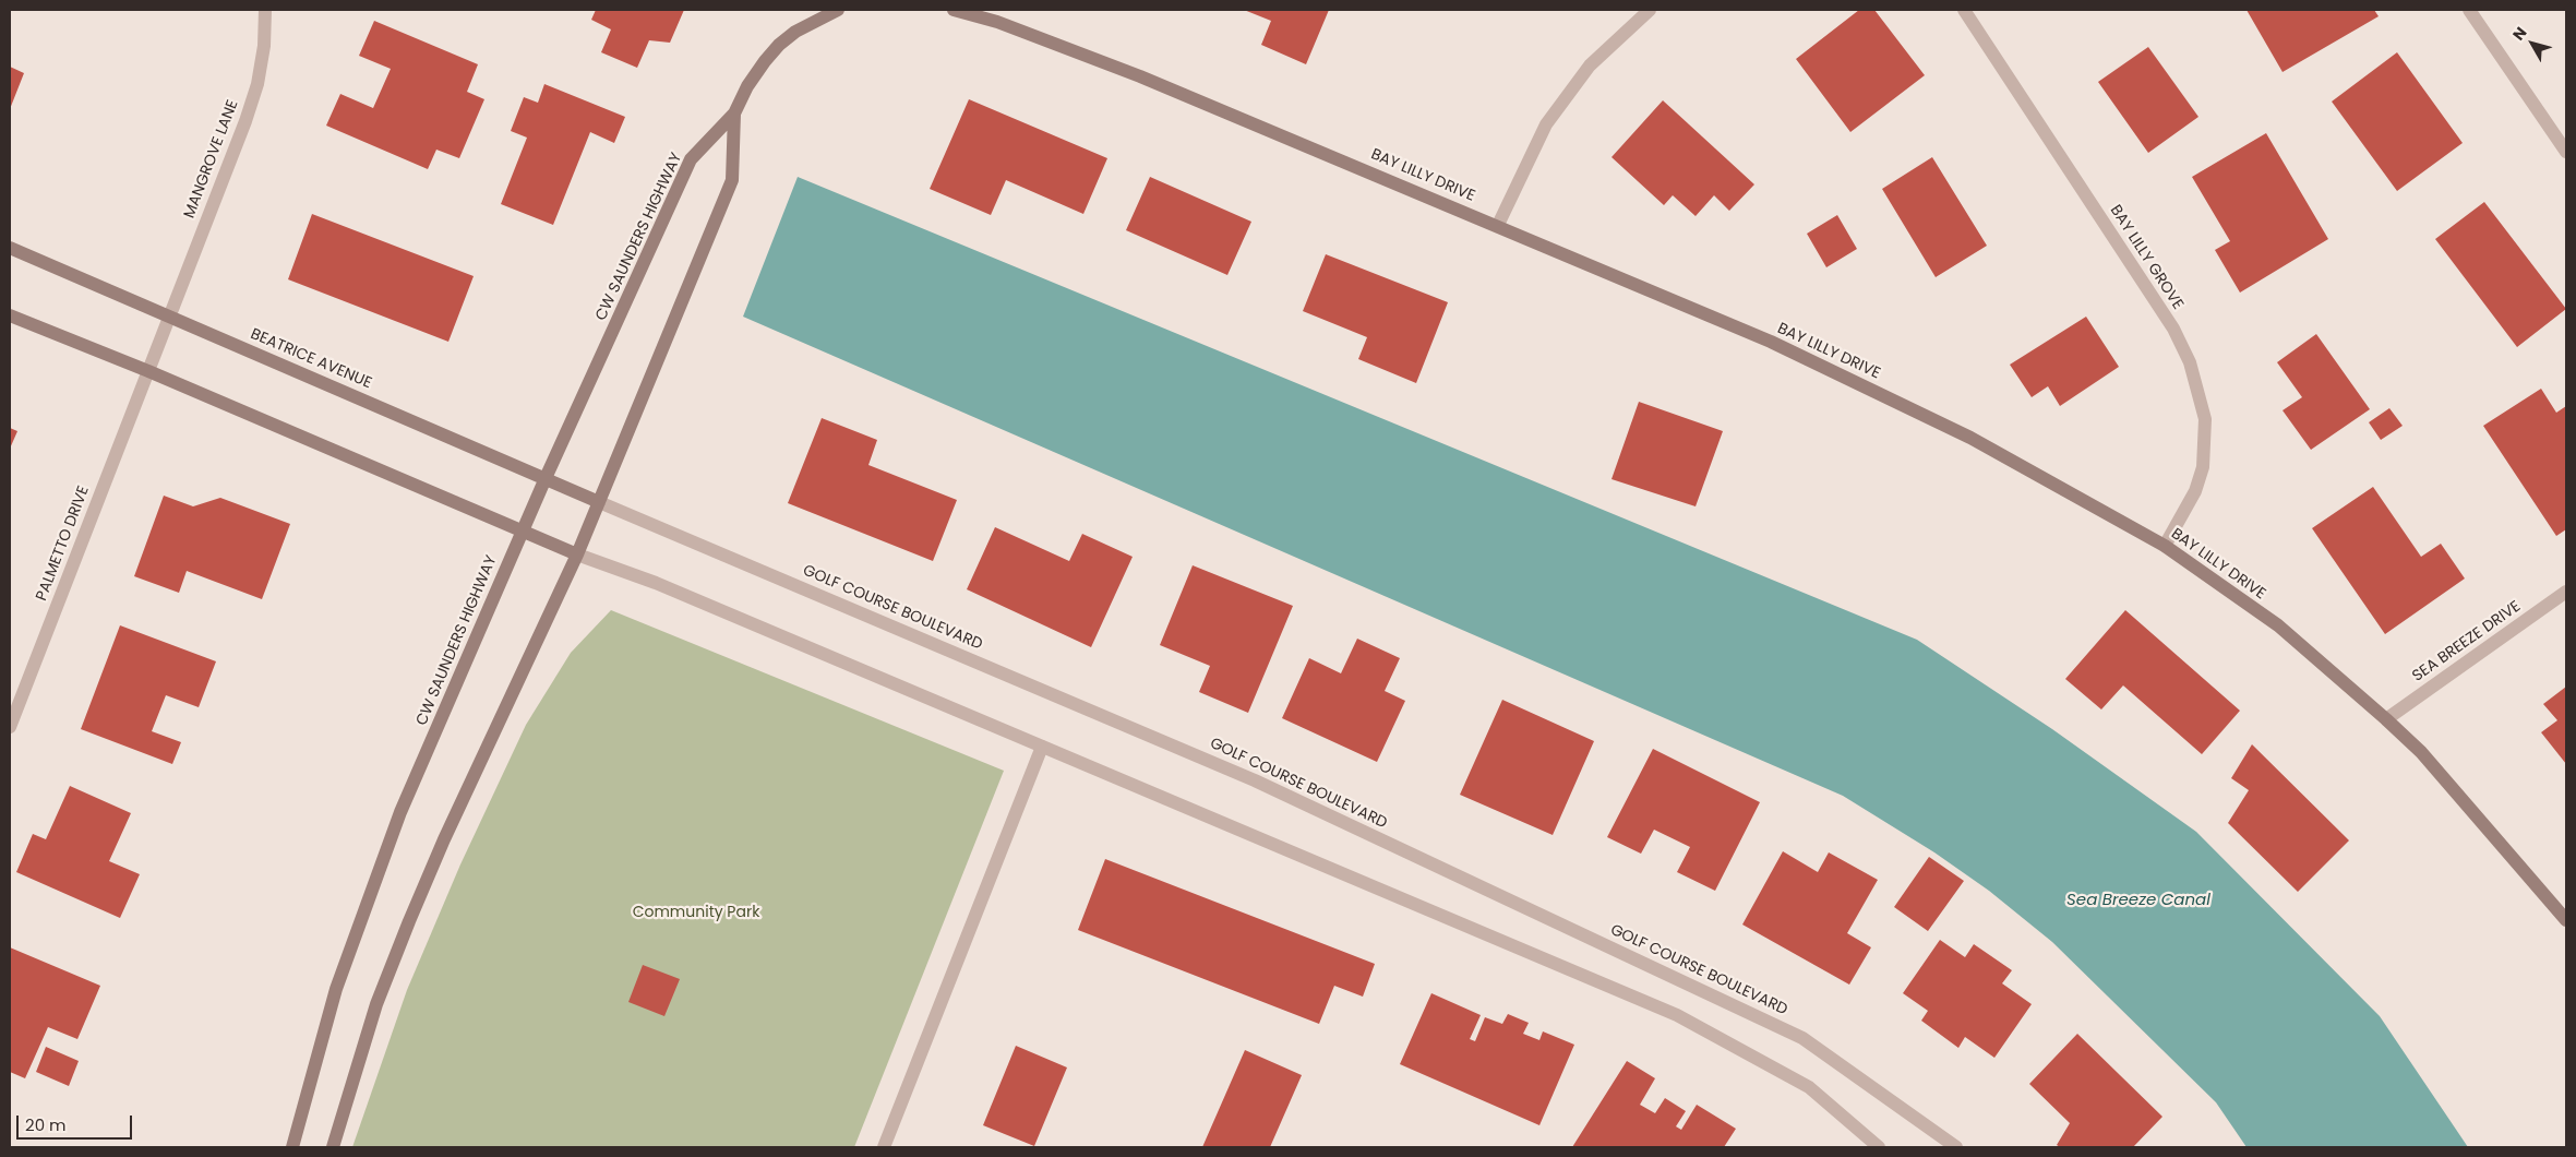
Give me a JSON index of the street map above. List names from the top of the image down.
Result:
{
  "streets": {
    "main road": ["BAY LILLY DRIVE", "CW SAUNDERS HIGHWAY", "BEATRICE AVENUE"],
    "street": [
      "MANGROVE LANE",
      "BAY LILLY GROVE",
      "PALMETTO DRIVE",
      "GOLF COURSE BOULEVARD",
      "SEA BREEZE DRIVE"
    ]
  },
  "crossings": [
    ["MANGROVE LANE", "BEATRICE AVENUE"],
    ["MANGROVE LANE", "PALMETTO DRIVE"],
    ["BAY LILLY DRIVE", "BAY LILLY GROVE"],
    ["BAY LILLY DRIVE", "SEA BREEZE DRIVE"],
    ["CW SAUNDERS HIGHWAY", "BEATRICE AVENUE"],
    ["BEATRICE AVENUE", "GOLF COURSE BOULEVARD"]
  ],
  "water": ["Sea Breeze Canal"],
  "parks": ["Community Park"],
  "scale_bar": "20 m",
  "north": "top left"
}
